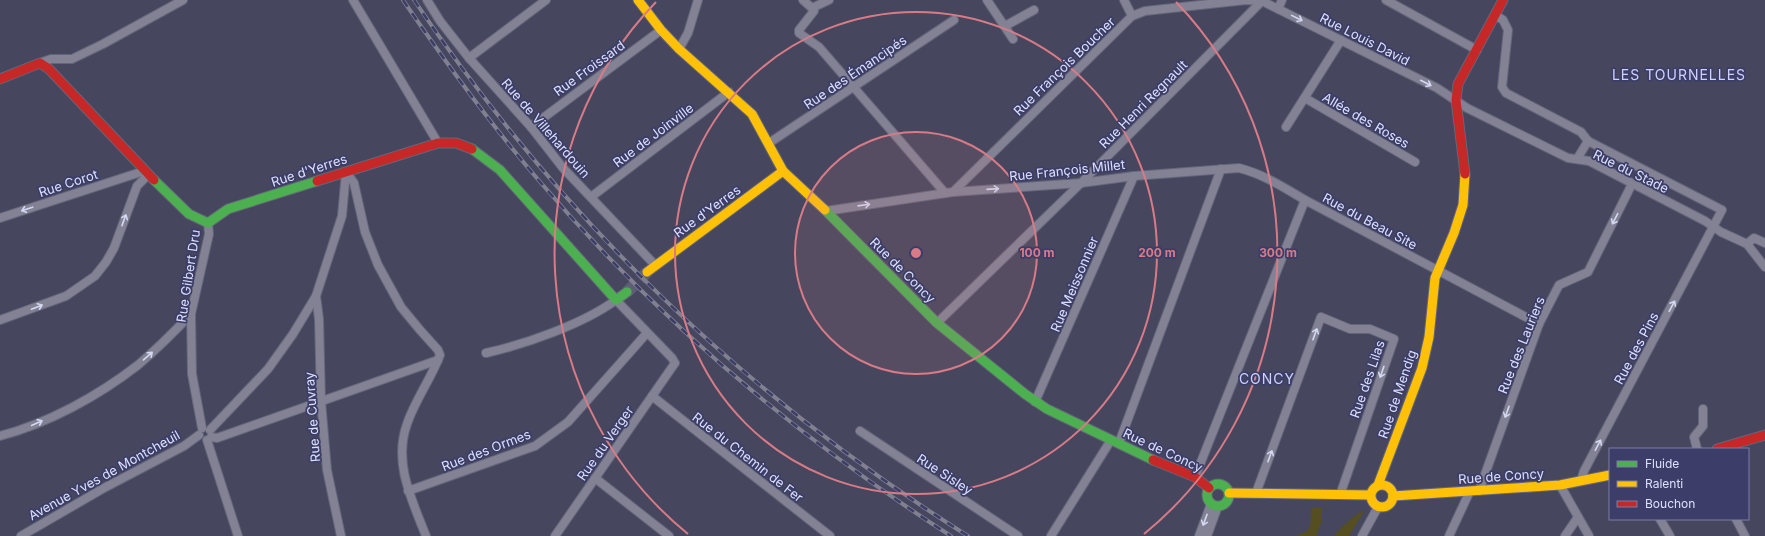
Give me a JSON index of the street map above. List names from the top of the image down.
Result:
{
  "streets": {
    "street": [
      "Rue Louis David",
      "Rue François Boucher",
      "Rue Froissard",
      "Rue des Émancipés",
      "Rue Henri Regnault",
      "Allée des Roses",
      "Rue de Villehardouin",
      "Rue de Joinville",
      "Rue d'Yerres",
      "Rue François Millet",
      "Rue du Stade",
      "Rue Corot",
      "Rue du Beau Site",
      "Rue de Concy",
      "Rue Gilbert Dru",
      "Rue Meissonnier",
      "Rue des Lauriers",
      "Rue des Pins",
      "Rue des Lilas",
      "Rue de Mendig",
      "Rue de Cuvray",
      "Rue du Verger",
      "Rue des Ormes",
      "Rue du Chemin de Fer",
      "Rue Sisley",
      "Avenue Yves de Montcheuil"
    ]
  },
  "crossings": [
    ["Rue Louis David", "Rue François Boucher"],
    ["Rue Louis David", "Rue Henri Regnault"],
    ["Rue Louis David", "Rue du Stade"],
    ["Rue Louis David", "Rue de Mendig"],
    ["Rue François Boucher", "Rue Henri Regnault"],
    ["Rue François Boucher", "Rue François Millet"],
    ["Rue Froissard", "Rue de Villehardouin"],
    ["Rue Froissard", "Rue de Concy"],
    ["Rue des Émancipés", "Rue de Concy"],
    ["Rue Henri Regnault", "Rue François Millet"],
    ["Rue Henri Regnault", "Rue de Concy"],
    ["Rue de Villehardouin", "Rue de Joinville"],
    ["Rue de Villehardouin", "Rue d'Yerres"],
    ["Rue de Joinville", "Rue de Concy"],
    ["Rue d'Yerres", "Rue de Concy"],
    ["Rue d'Yerres", "Rue Gilbert Dru"],
    ["Rue François Millet", "Rue du Beau Site"],
    ["Rue François Millet", "Rue de Concy"],
    ["Rue François Millet", "Rue Meissonnier"],
    ["Rue du Stade", "Rue des Lauriers"],
    ["Rue du Stade", "Rue des Pins"],
    ["Rue du Stade", "Rue de Mendig"],
    ["Rue du Beau Site", "Rue de Concy"],
    ["Rue du Beau Site", "Rue des Lauriers"],
    ["Rue du Beau Site", "Rue de Mendig"],
    ["Rue de Concy", "Rue Meissonnier"],
    ["Rue de Concy", "Rue des Lauriers"],
    ["Rue de Concy", "Rue des Pins"],
    ["Rue de Concy", "Rue des Lilas"],
    ["Rue de Concy", "Rue de Mendig"],
    ["Rue Gilbert Dru", "Avenue Yves de Montcheuil"],
    ["Rue du Verger", "Rue des Ormes"],
    ["Rue du Verger", "Rue du Chemin de Fer"]
  ],
  "one_way": [
    "Rue François Millet",
    "Rue Corot",
    "Rue des Lauriers",
    "Rue des Pins"
  ],
  "districts": ["LES TOURNELLES", "CONCY"],
  "legend": ["Fluide", "Ralenti", "Bouchon"],
  "rings": ["100 m", "200 m", "300 m"]
}
